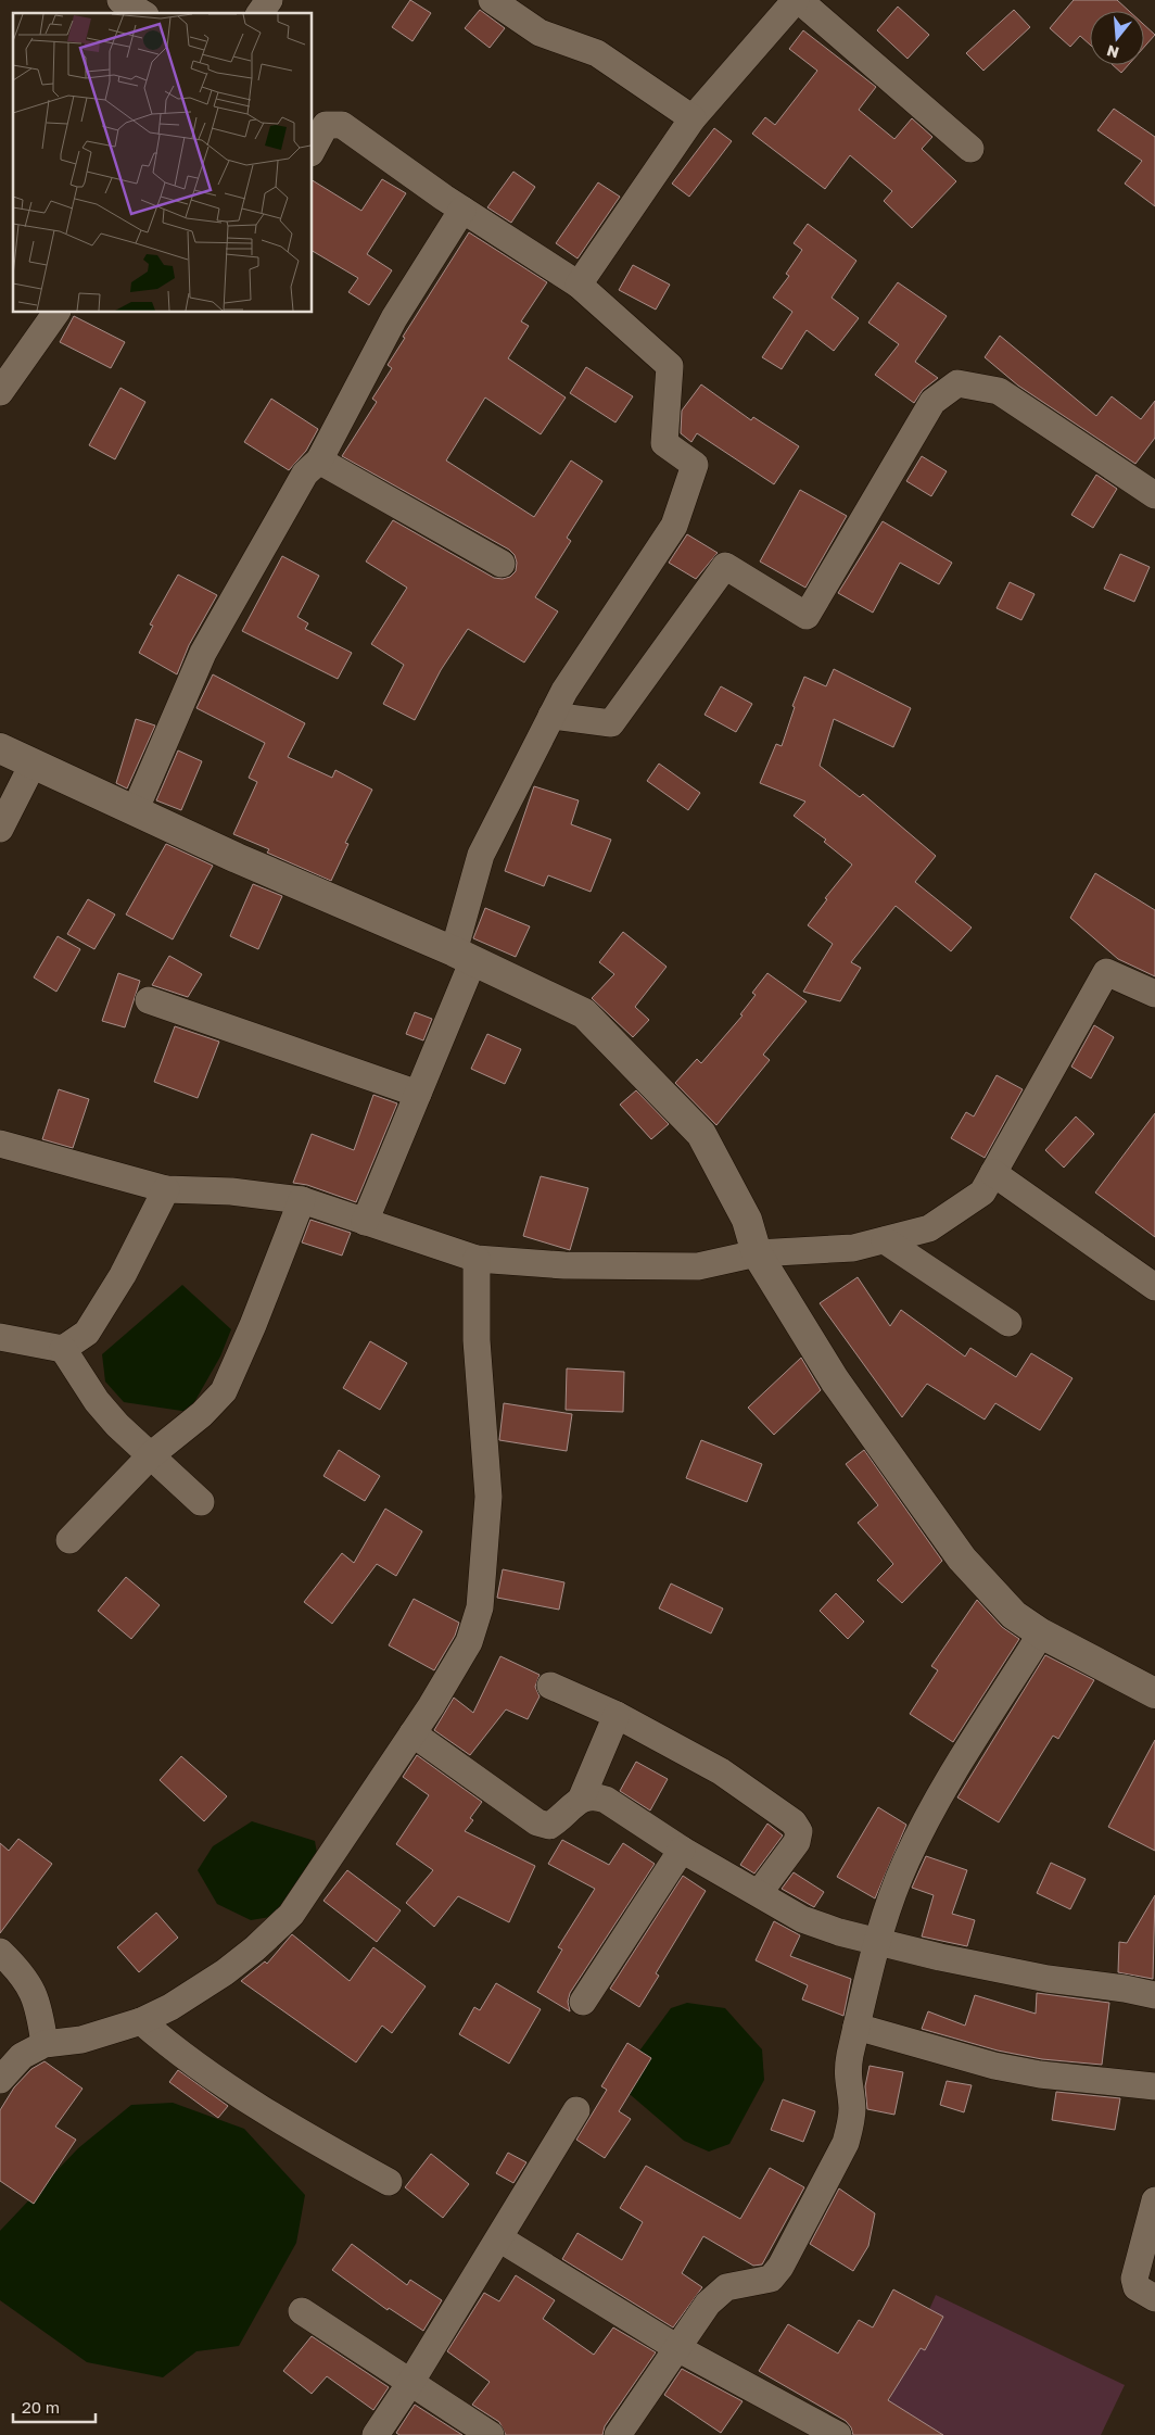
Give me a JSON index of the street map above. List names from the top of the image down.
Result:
{
  "scale_bar": "20 m",
  "north": "bottom"
}
